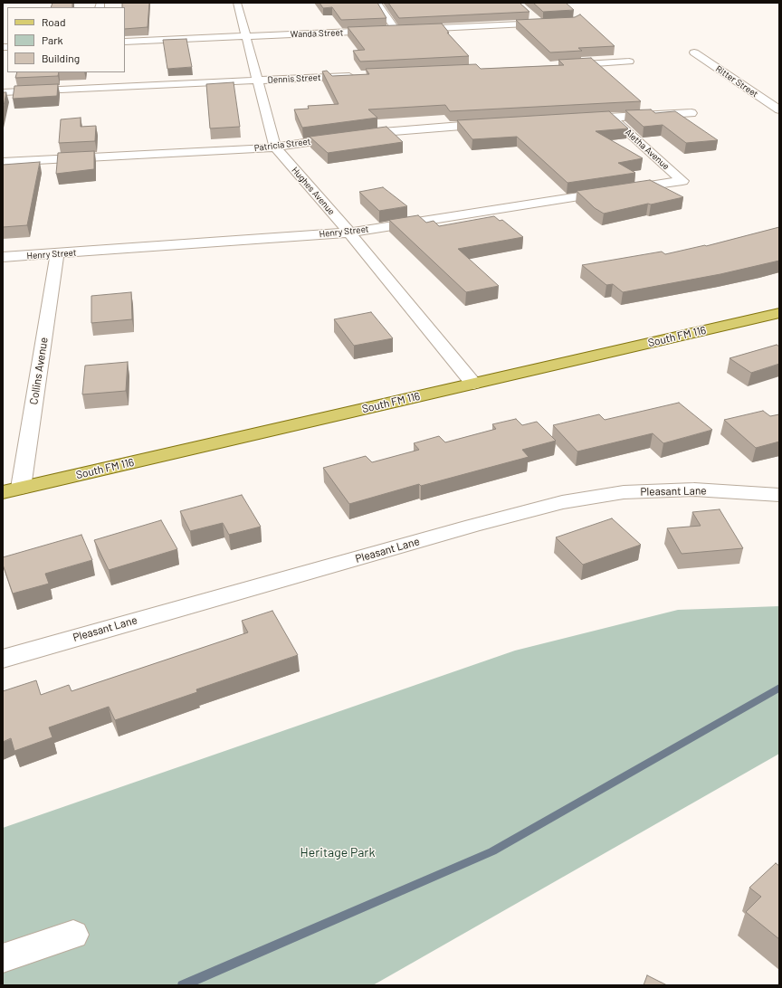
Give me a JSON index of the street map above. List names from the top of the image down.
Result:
{
  "streets": {
    "main road": ["South FM 116"],
    "street": [
      "Wanda Street",
      "Dennis Street",
      "Ritter Street",
      "Patricia Street",
      "Aletha Avenue",
      "Hughes Avenue",
      "Henry Street",
      "Collins Avenue",
      "Pleasant Lane"
    ]
  },
  "crossings": [
    ["Wanda Street", "Hughes Avenue"],
    ["Dennis Street", "Hughes Avenue"],
    ["Patricia Street", "Hughes Avenue"],
    ["Aletha Avenue", "Henry Street"],
    ["Hughes Avenue", "Henry Street"],
    ["Hughes Avenue", "South FM 116"],
    ["Henry Street", "Collins Avenue"],
    ["South FM 116", "Collins Avenue"]
  ],
  "parks": ["Heritage Park"],
  "legend": ["Road", "Park", "Building"]
}
